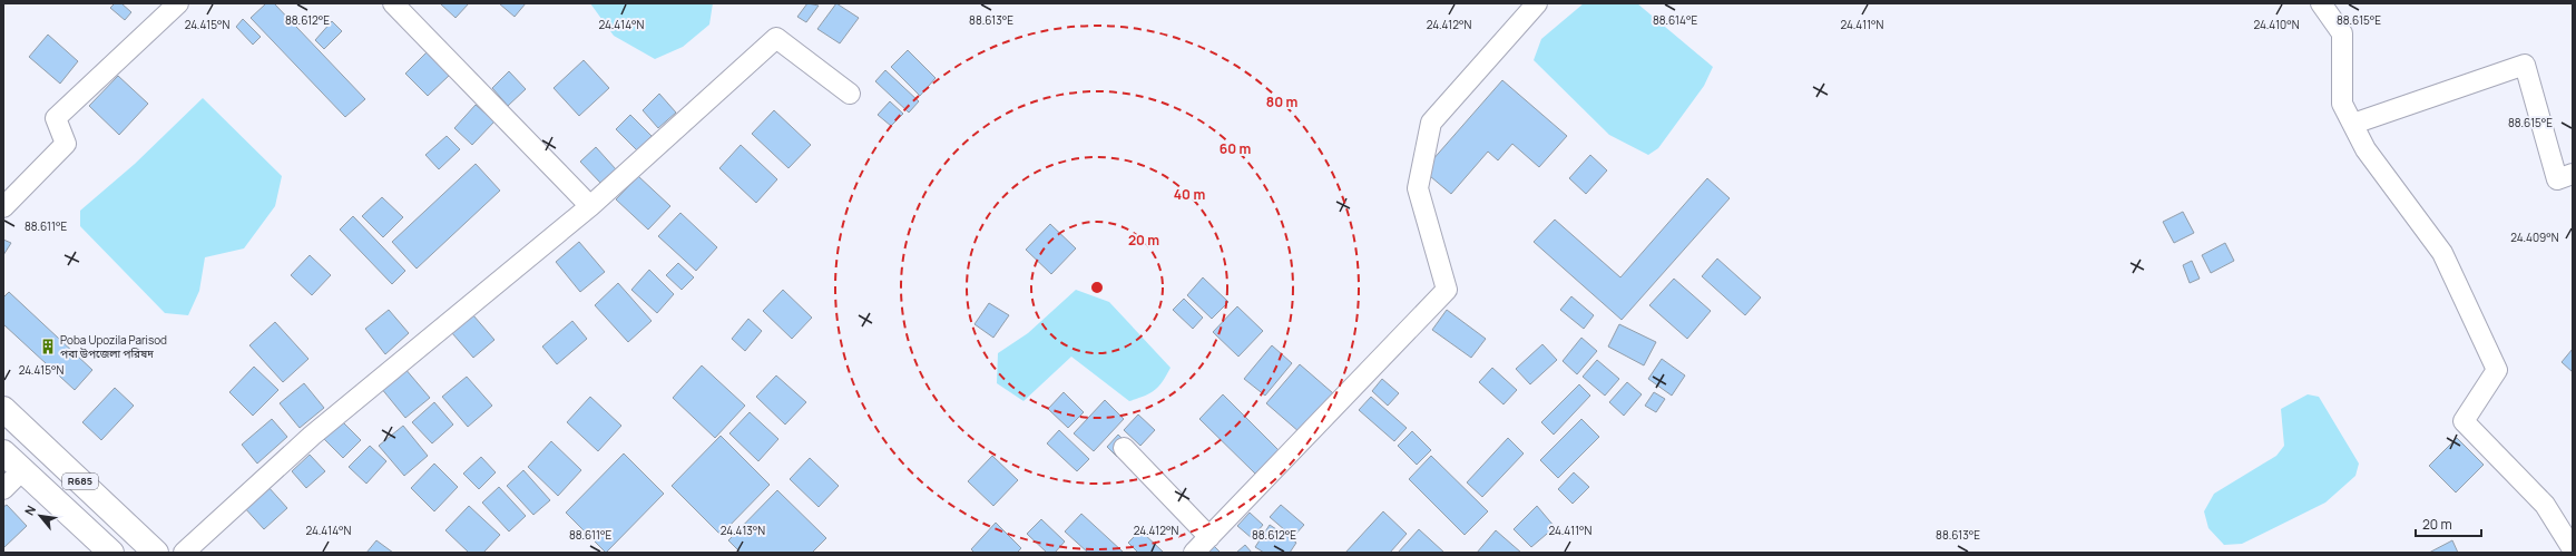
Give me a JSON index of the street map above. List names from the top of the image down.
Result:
{
  "streets": {
    "main road": ["R685"]
  },
  "places": {
    "building": ["Poba Upozila Parisod পবা উপজেলা পরিষদ"]
  },
  "scale_bar": "20 m",
  "north": "top left",
  "coordinates": [
    "88.612°E",
    "88.613°E",
    "88.614°E",
    "88.615°E",
    "24.415°N",
    "24.414°N",
    "24.412°N",
    "24.411°N",
    "24.410°N",
    "88.611°E",
    "24.409°N",
    "24.413°N"
  ],
  "rings": [
    "80 m",
    "60 m",
    "40 m",
    "20 m"
  ]
}
